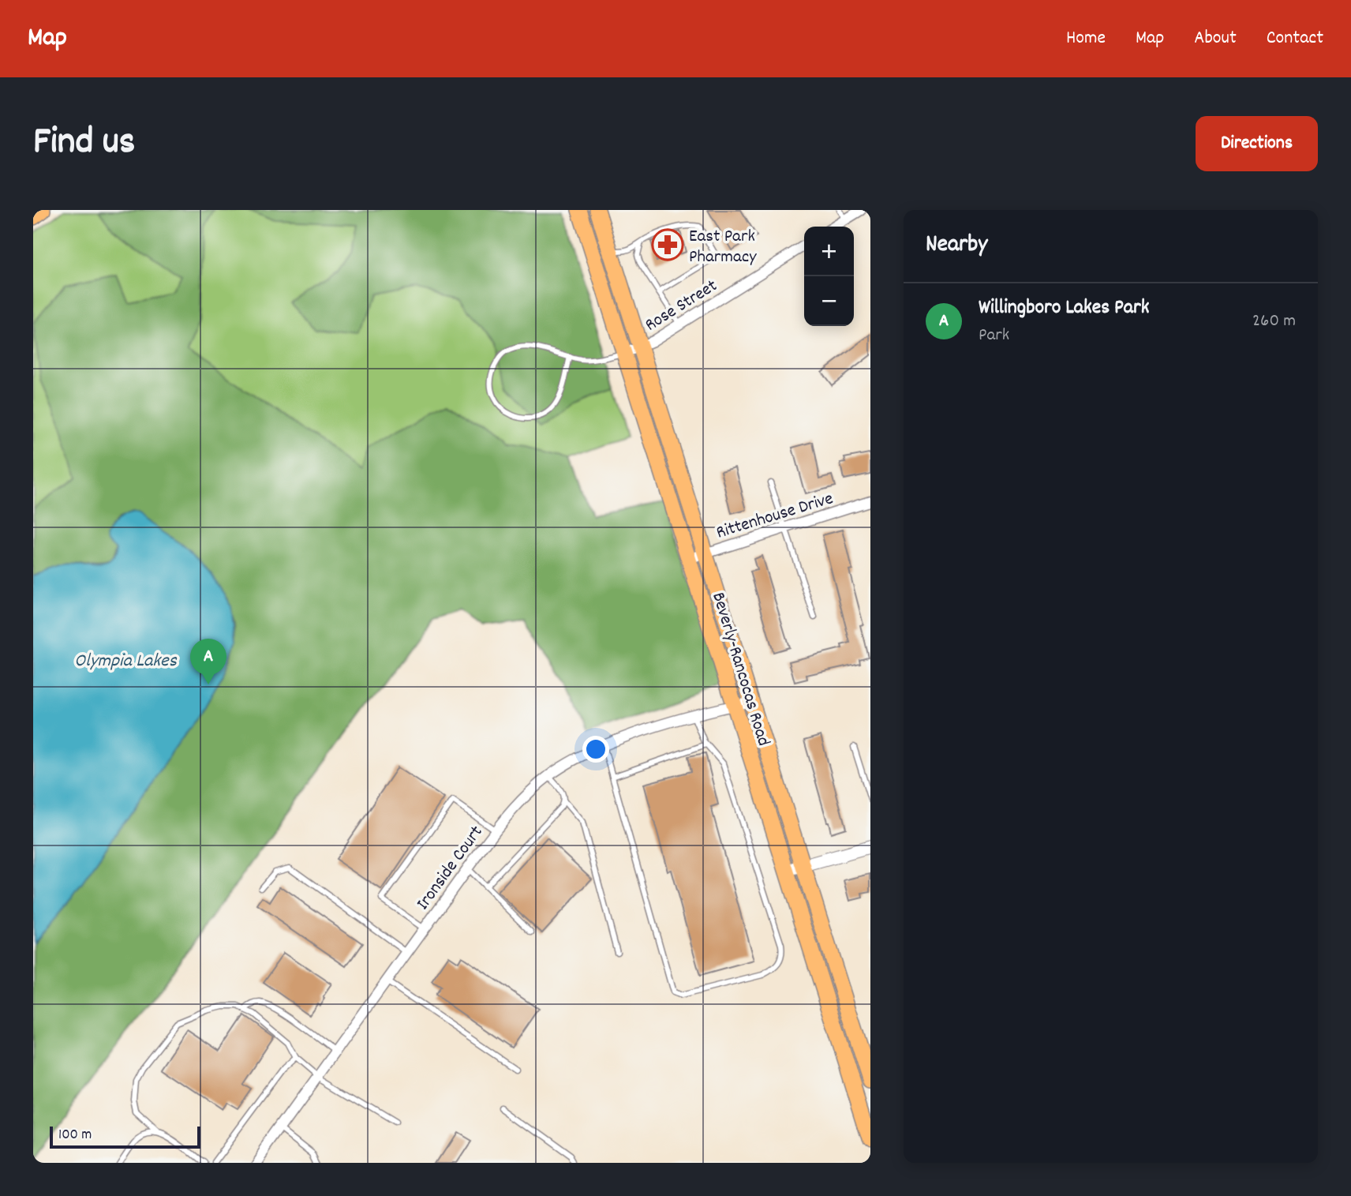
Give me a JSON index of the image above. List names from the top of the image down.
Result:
{
  "streets": {
    "main road": ["Beverly-Rancocas Road"],
    "street": ["Rose Street", "Rittenhouse Drive", "Ironside Court"]
  },
  "crossings": [
    ["Rose Street", "Beverly-Rancocas Road"],
    ["Rittenhouse Drive", "Beverly-Rancocas Road"],
    ["Beverly-Rancocas Road", "Ironside Court"]
  ],
  "water": ["Olympia Lakes"],
  "places": {
    "pharmacy": ["East Park Pharmacy"]
  },
  "scale_bar": "100 m",
  "page": {
    "header": "Map",
    "nav": [
      "Home",
      "Map",
      "About",
      "Contact"
    ],
    "title": "Find us",
    "buttons": "Directions",
    "heading": "Nearby",
    "map_buttons": ["+", "−"],
    "list": [
      {
        "mark": "A",
        "name": "Willingboro Lakes Park",
        "note": "Park",
        "value": "260 m"
      }
    ],
    "pins": "A",
    "scale": "100 m"
  }
}
